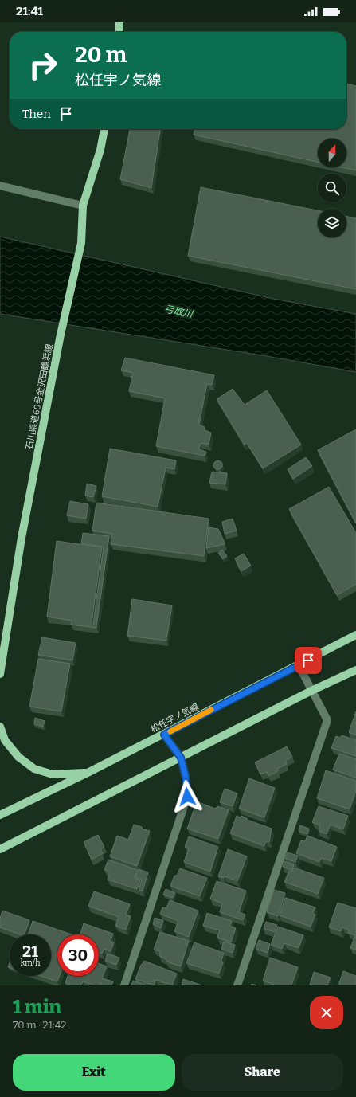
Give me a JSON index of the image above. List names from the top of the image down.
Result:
{
  "streets": {
    "main road": ["石川県道60号金沢田鶴浜線", "松任宇ノ気線"]
  },
  "water": ["弓取川"],
  "north": "top",
  "page": {
    "status": "21:41",
    "turn": ["20 m", "松任宇ノ気線"],
    "then": "Then",
    "speed": "21 km/h",
    "limit": "30",
    "heading": ["1 min", "70 m · 21:42"],
    "buttons": ["Exit", "Share"]
  }
}
